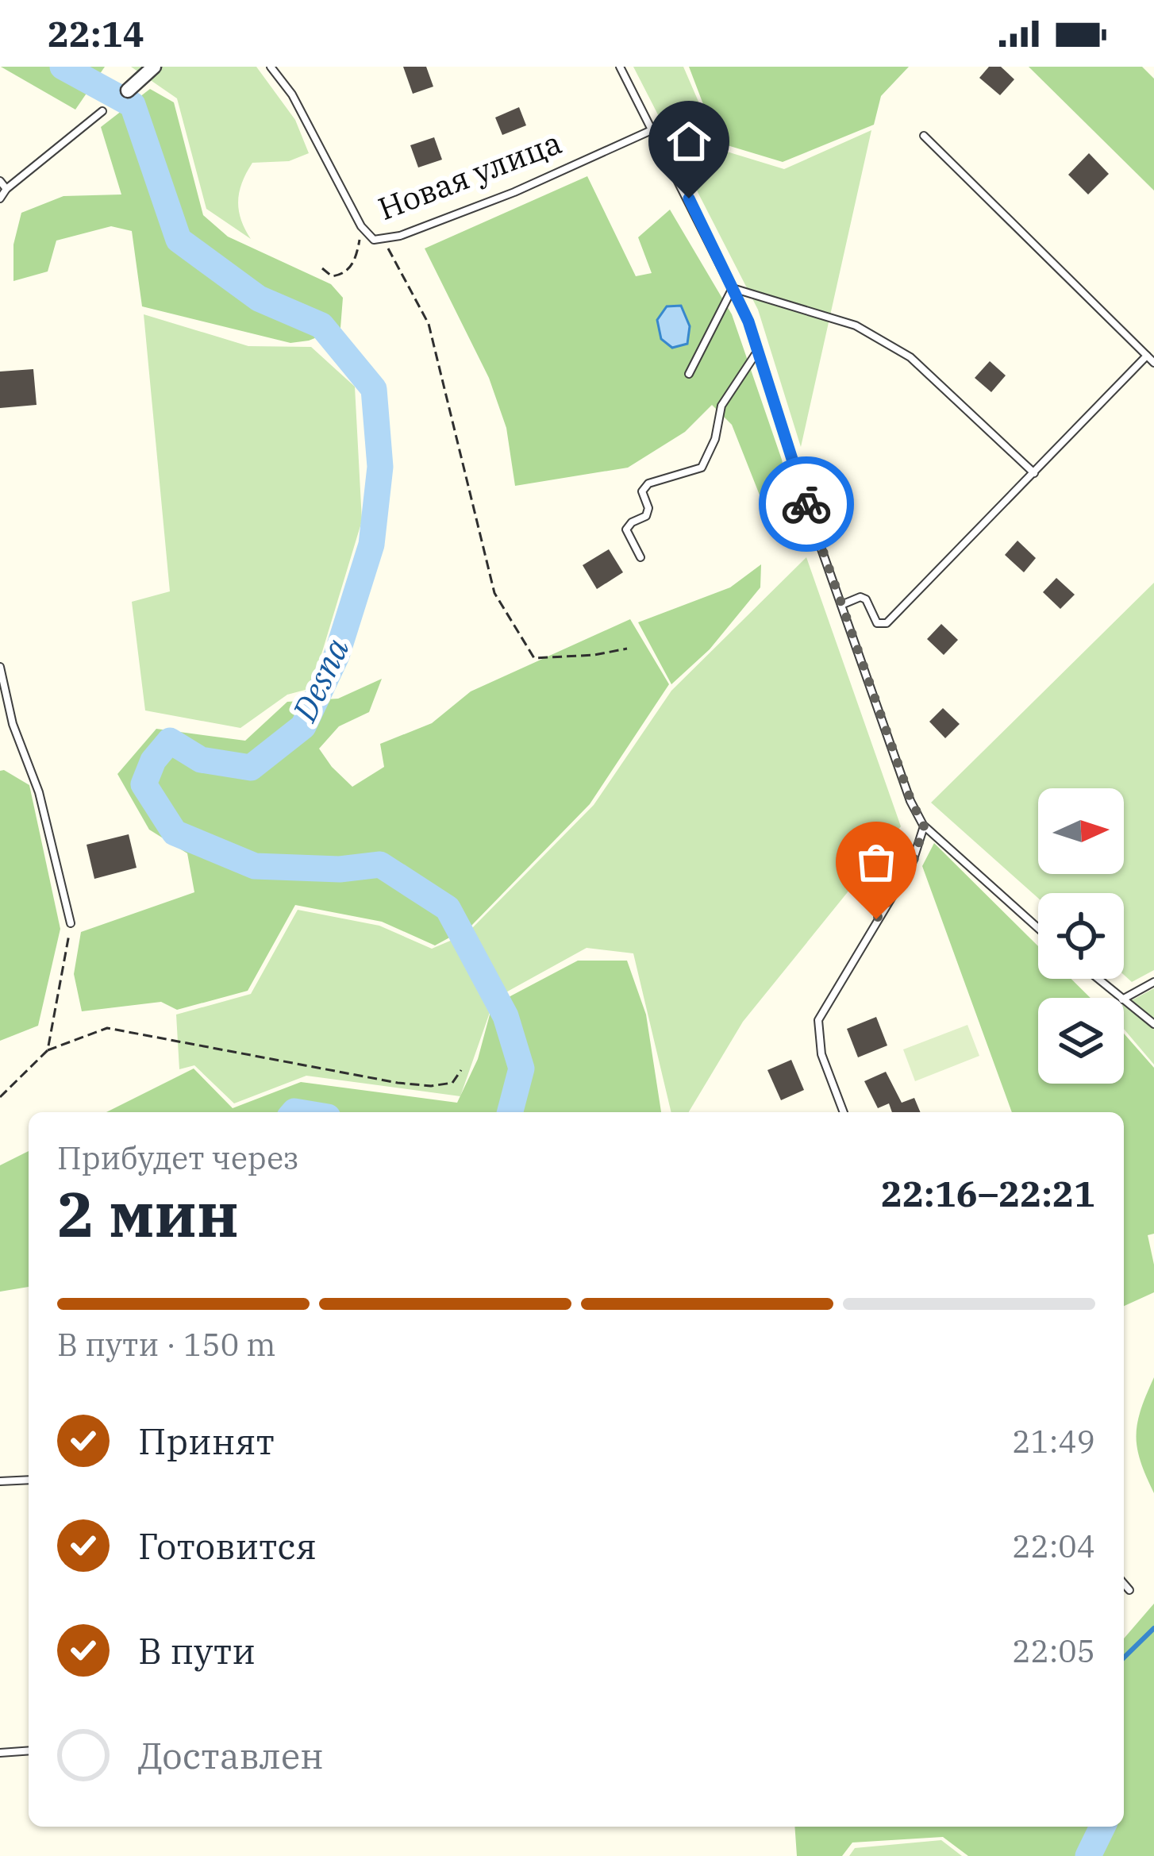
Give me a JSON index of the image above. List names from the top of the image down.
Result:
{
  "streets": {
    "lane": ["Новая улица"]
  },
  "water": ["Desna"],
  "north": "right",
  "page": {
    "status": "22:14",
    "heading": ["2 мин", "Прибудет через", "22:16–22:21"],
    "bar": "В пути · 150 m",
    "list": [
      ["Принят", "21:49"],
      ["Готовится", "22:04"],
      ["В пути", "22:05"],
      "Доставлен"
    ]
  }
}
